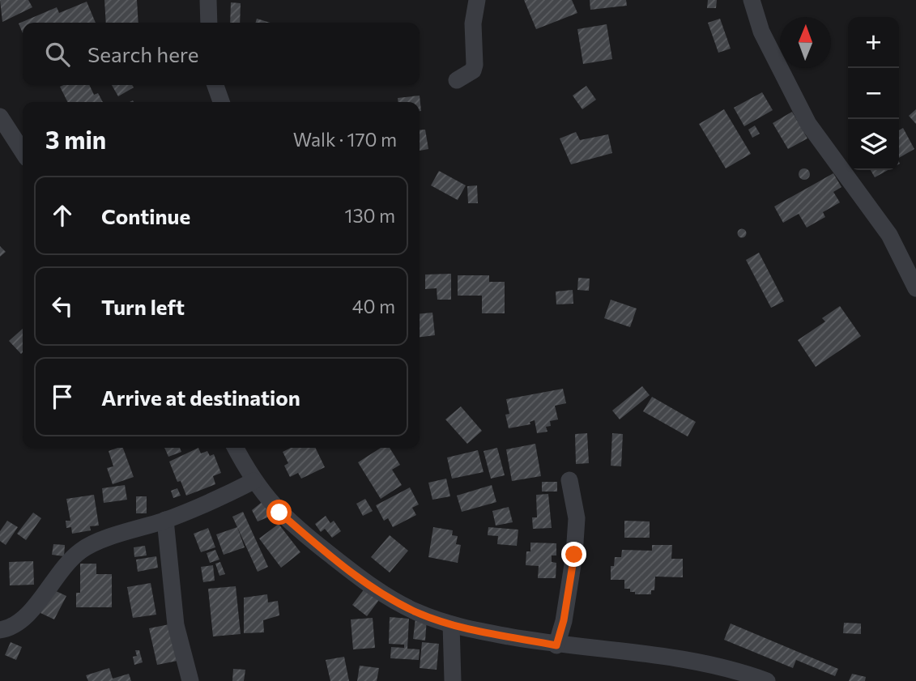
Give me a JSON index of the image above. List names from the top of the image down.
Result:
{
  "north": "top",
  "page": {
    "map_buttons": ["+", "−"],
    "search": "Search here",
    "heading": ["3 min", "Walk · 170 m"],
    "list": [
      ["Continue", "130 m"],
      ["Turn left", "40 m"],
      "Arrive at destination"
    ]
  }
}
